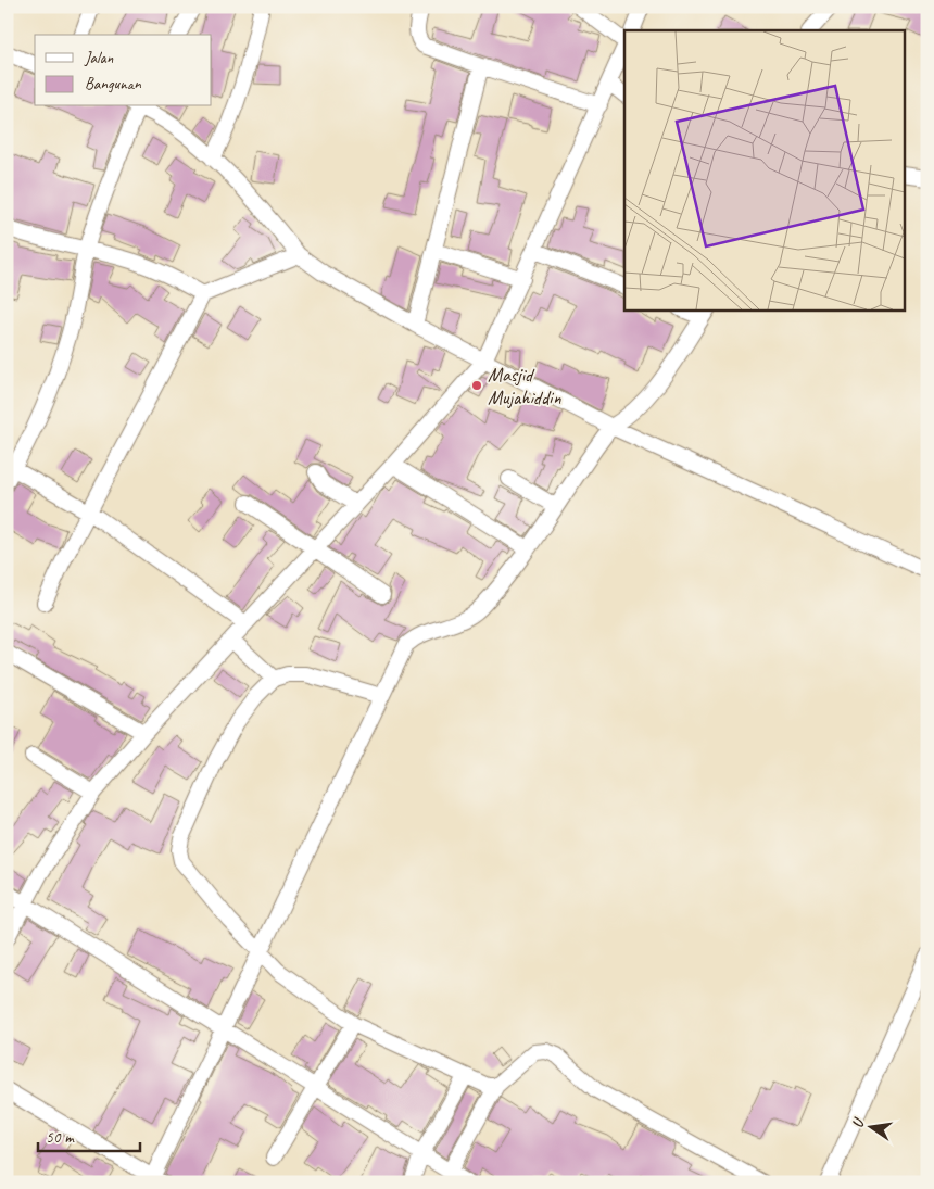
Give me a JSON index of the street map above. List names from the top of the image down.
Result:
{
  "places": ["Masjid Mujahiddin"],
  "legend": ["Jalan", "Bangunan"],
  "scale_bar": "50 m",
  "north": "left"
}
